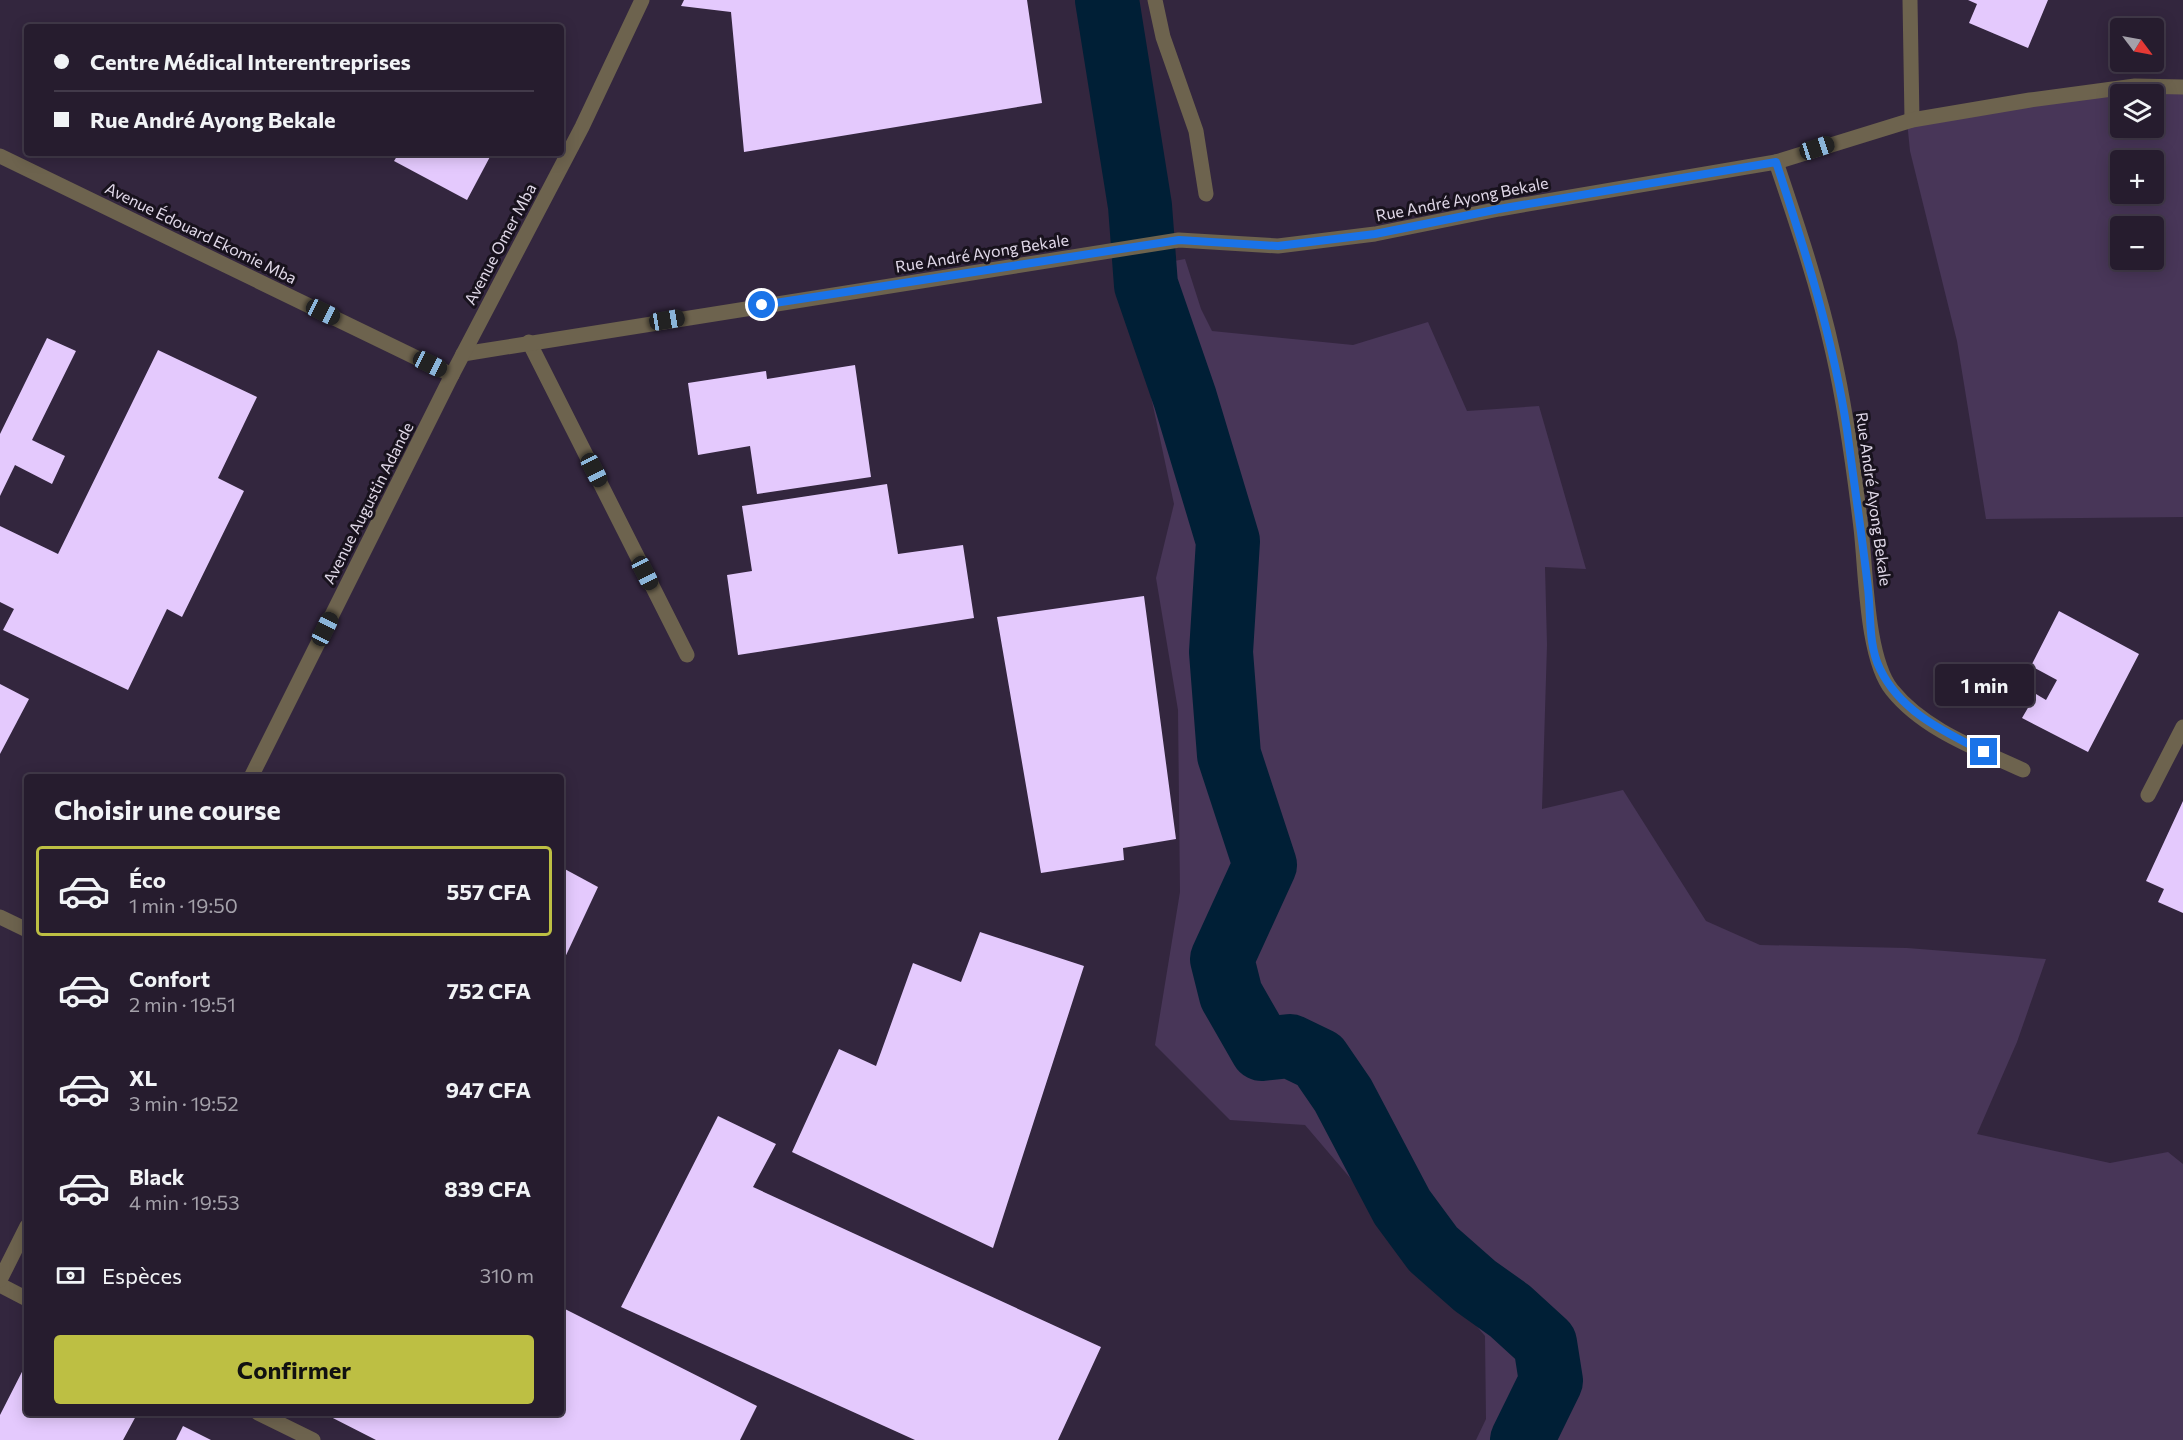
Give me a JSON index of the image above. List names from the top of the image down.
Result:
{
  "streets": {
    "street": [
      "Rue André Ayong Bekale",
      "Avenue Édouard Ekomie Mba",
      "Avenue Omer Mba",
      "Avenue Augustin Adande"
    ]
  },
  "crossings": [
    ["Rue André Ayong Bekale", "Avenue Omer Mba"],
    ["Avenue Édouard Ekomie Mba", "Avenue Omer Mba"],
    ["Avenue Édouard Ekomie Mba", "Avenue Augustin Adande"],
    ["Avenue Omer Mba", "Avenue Augustin Adande"]
  ],
  "north": "bottom right",
  "page": {
    "map_buttons": ["+", "−"],
    "banner": ["Centre Médical Interentreprises", "Rue André Ayong Bekale"],
    "bubble": "1 min",
    "heading": "Choisir une course",
    "list": [
      {
        "name": "Éco",
        "note": "1 min · 19:50",
        "value": "557 CFA"
      },
      {
        "name": "Confort",
        "note": "2 min · 19:51",
        "value": "752 CFA"
      },
      {
        "name": "XL",
        "note": "3 min · 19:52",
        "value": "947 CFA"
      },
      {
        "name": "Black",
        "note": "4 min · 19:53",
        "value": "839 CFA"
      }
    ],
    "pay": ["Espèces", "310 m"],
    "buttons": "Confirmer"
  }
}
